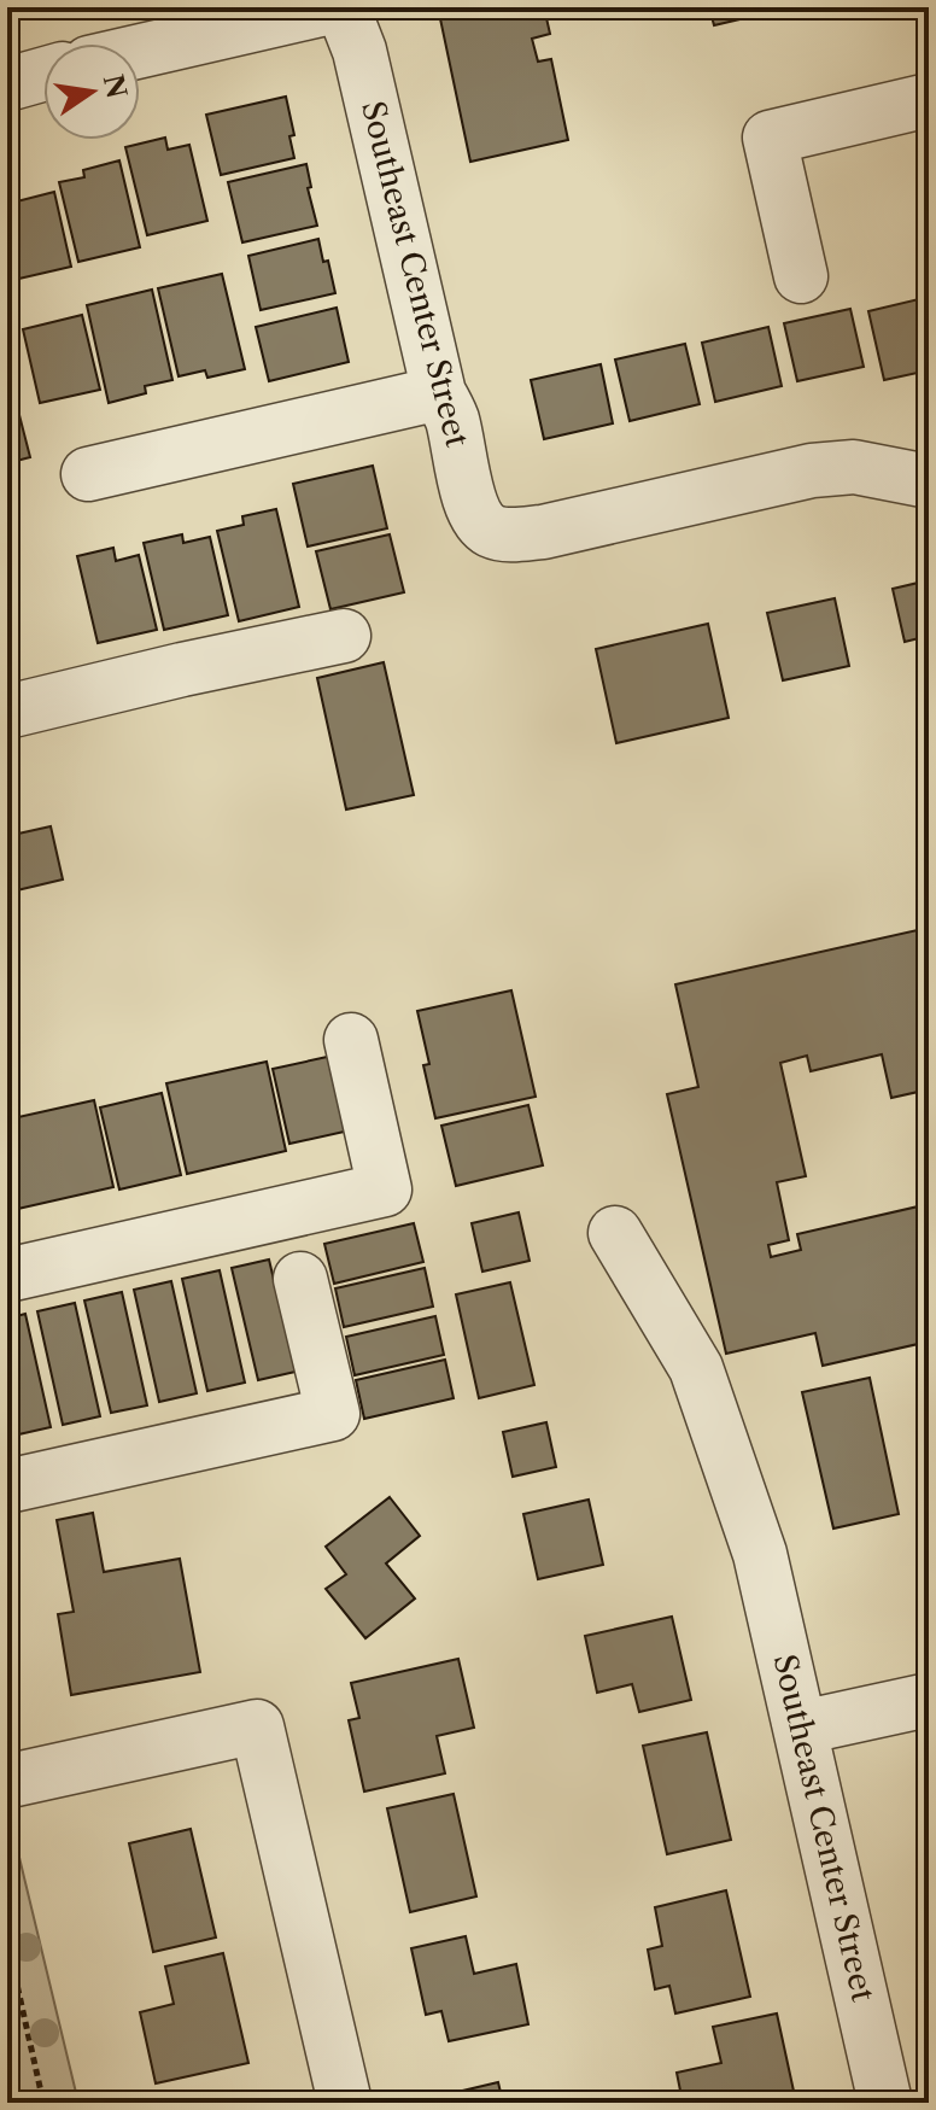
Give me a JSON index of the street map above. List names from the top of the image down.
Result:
{
  "streets": {
    "street": ["Southeast Center Street"]
  },
  "north": "right"
}
